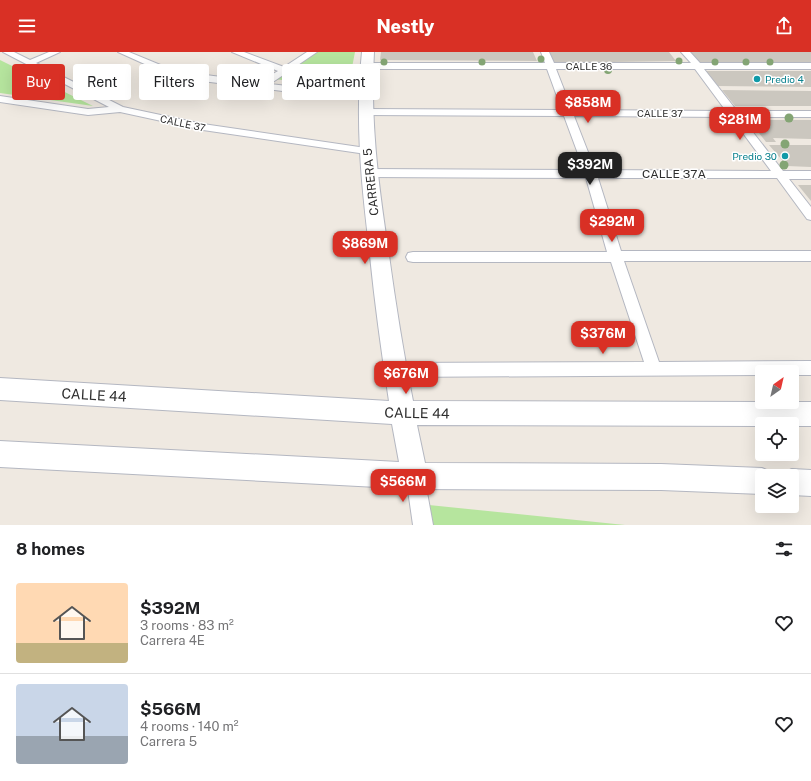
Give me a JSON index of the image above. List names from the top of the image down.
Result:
{
  "streets": {
    "main road": ["CARRERA 5", "CALLE 44"],
    "street": ["CALLE 36", "CALLE 37", "CALLE 37A"]
  },
  "crossings": [
    ["CALLE 36", "CARRERA 5"],
    ["CALLE 37", "CARRERA 5"],
    ["CALLE 37A", "CARRERA 5"],
    ["CARRERA 5", "CALLE 44"]
  ],
  "places": ["Predio 4", "Predio 30"],
  "north": "top right",
  "page": {
    "header": "Nestly",
    "chip": [
      "Buy",
      "Rent",
      "Filters",
      "New",
      "Apartment"
    ],
    "price": [
      "$858M",
      "$281M",
      "$392M",
      "$292M",
      "$869M",
      "$376M",
      "$676M",
      "$566M"
    ],
    "heading": "8 homes",
    "list": [
      {
        "name": "$392M",
        "note": "3 rooms · 83 m² · Carrera 4E"
      },
      {
        "name": "$566M",
        "note": "4 rooms · 140 m² · Carrera 5"
      }
    ]
  }
}
